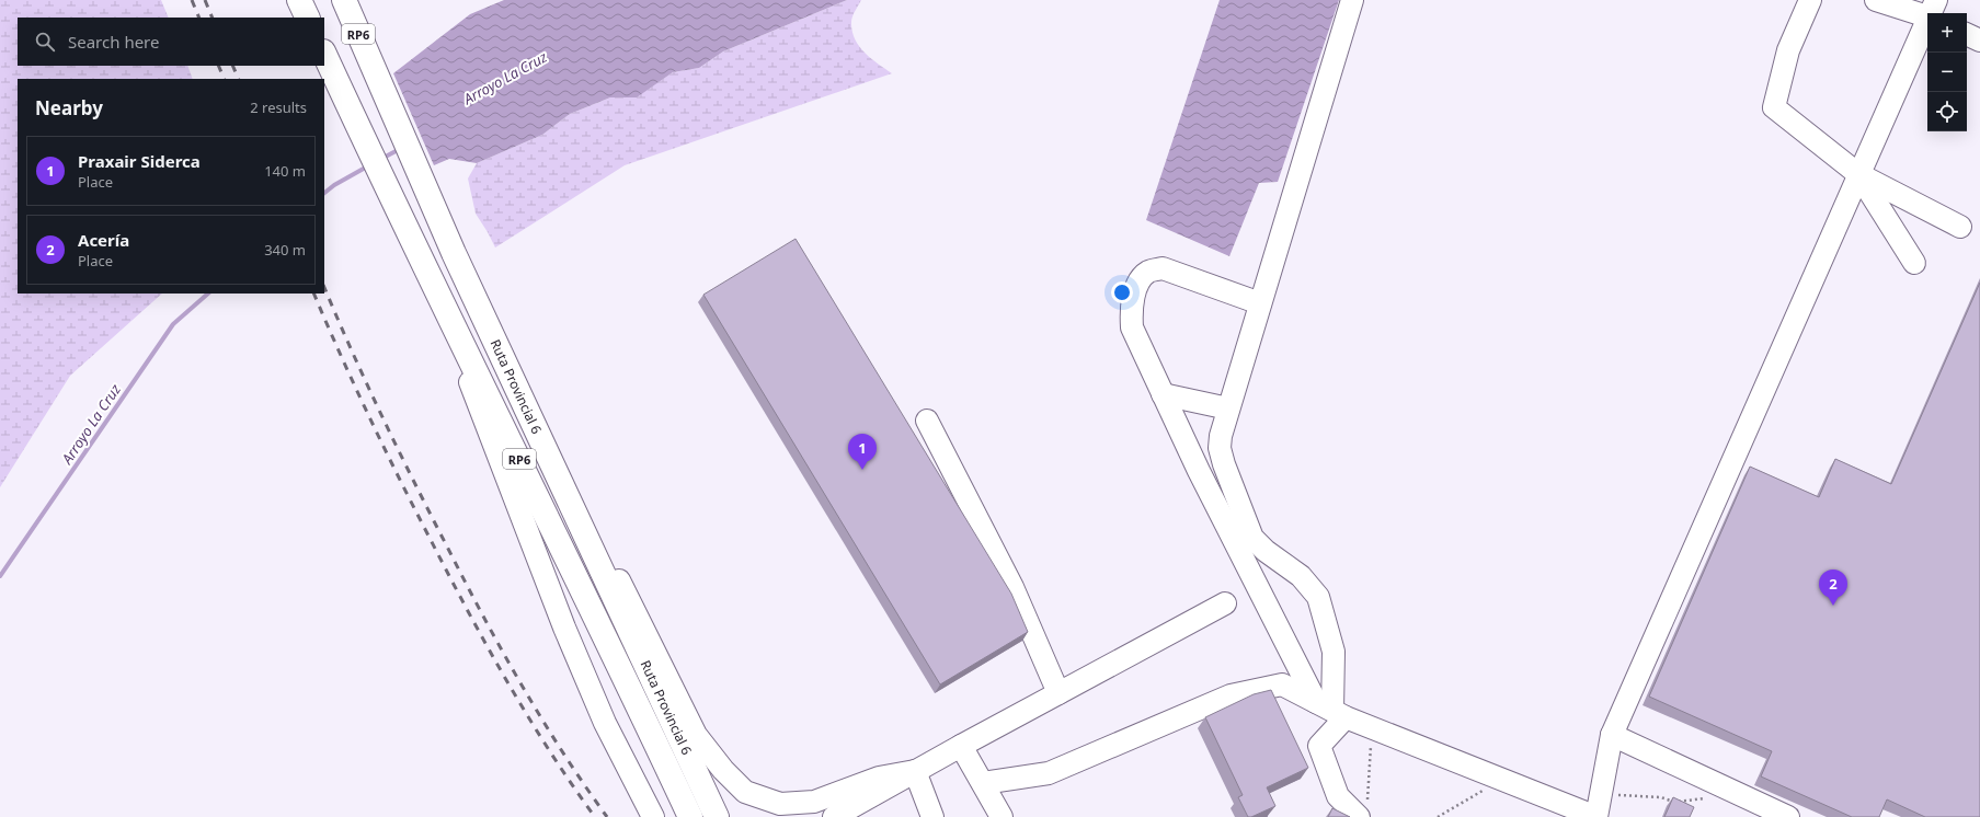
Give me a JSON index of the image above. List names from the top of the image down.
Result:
{
  "streets": {
    "highway": ["RP6", "Ruta Provincial 6"]
  },
  "water": ["Arroyo La Cruz"],
  "page": {
    "map_buttons": ["+", "−"],
    "search": "Search here",
    "heading": ["Nearby", "2 results"],
    "list": [
      {
        "mark": "1",
        "name": "Praxair Siderca",
        "note": "Place",
        "value": "140 m"
      },
      {
        "mark": "2",
        "name": "Acería",
        "note": "Place",
        "value": "340 m"
      }
    ],
    "pins": ["1", "2"]
  }
}
